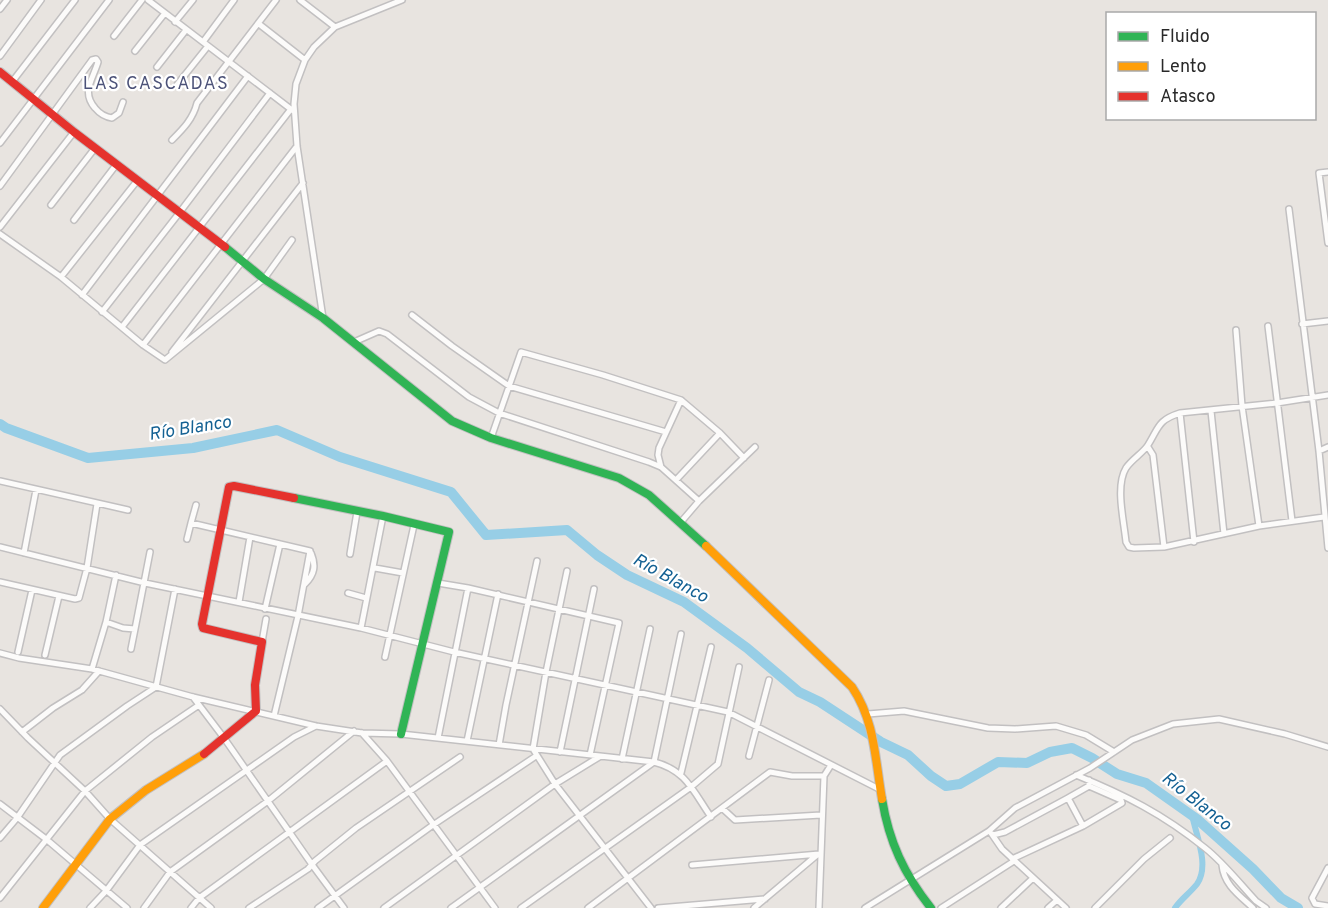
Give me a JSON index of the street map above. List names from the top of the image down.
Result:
{
  "districts": ["LAS CASCADAS"],
  "water": ["Río Blanco"],
  "legend": ["Fluido", "Lento", "Atasco"]
}
